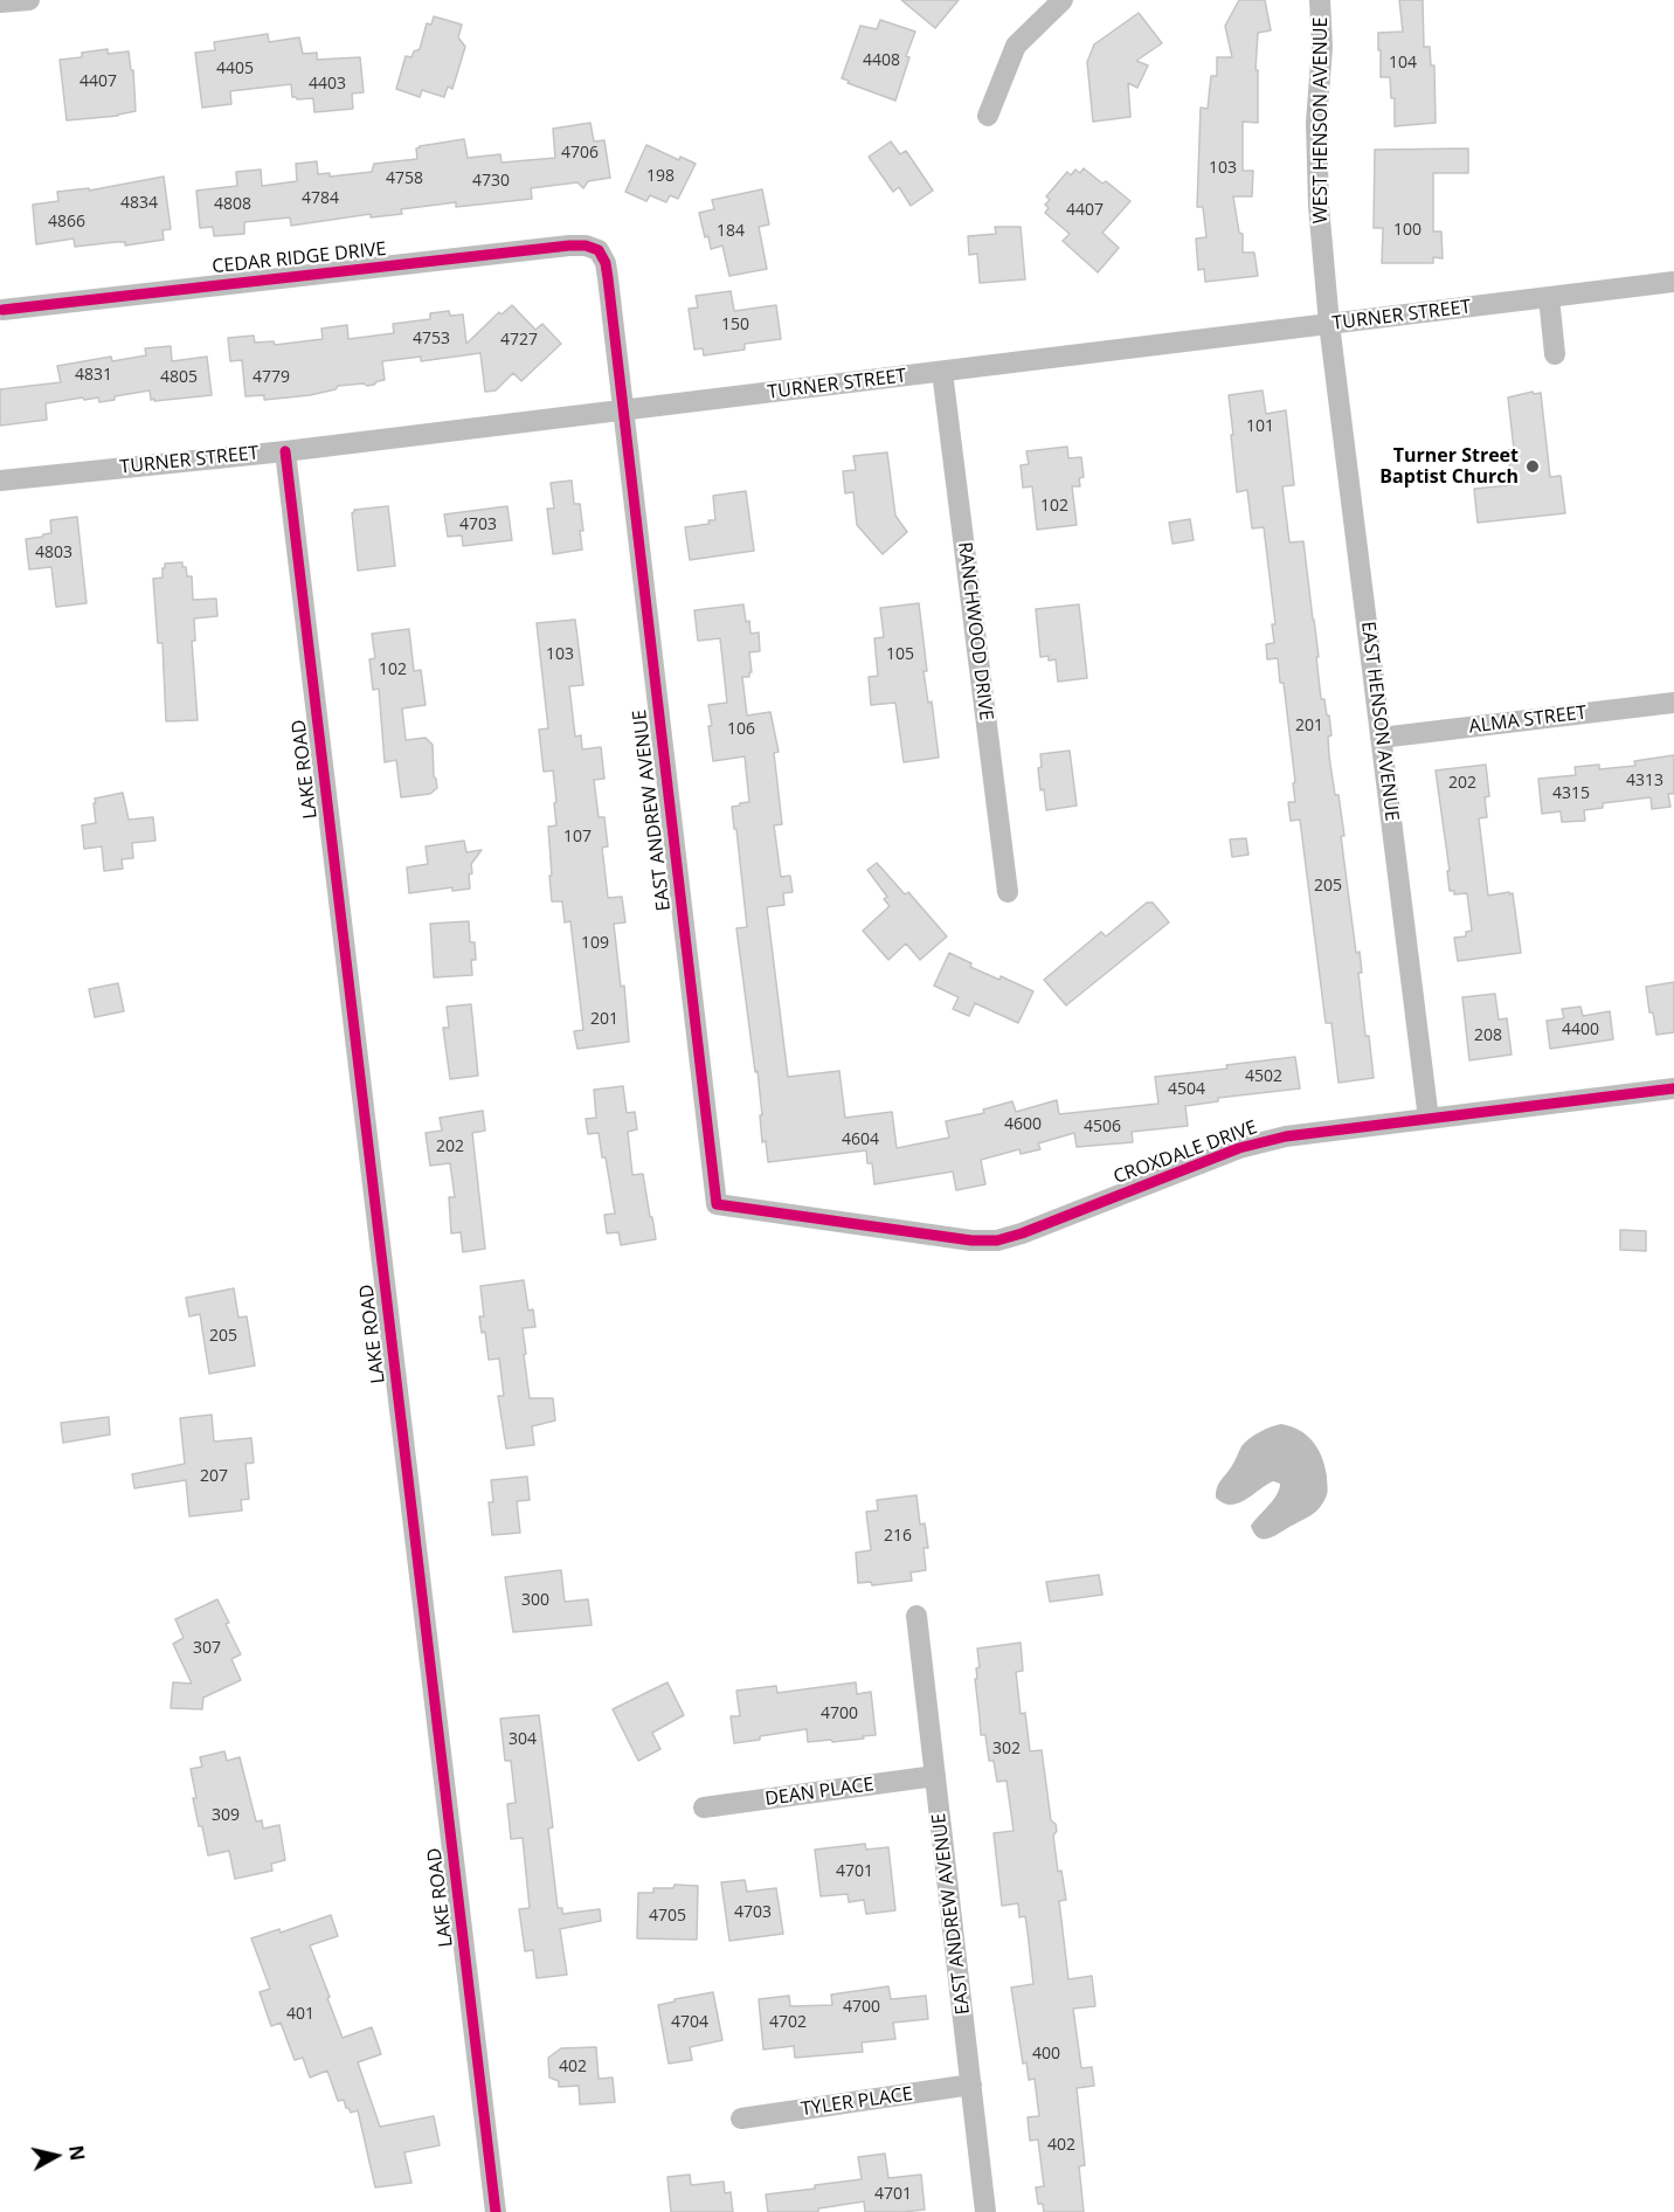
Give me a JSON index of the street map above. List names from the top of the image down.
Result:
{
  "streets": {
    "street": [
      "WEST HENSON AVENUE",
      "CEDAR RIDGE DRIVE",
      "TURNER STREET",
      "RANCHWOOD DRIVE",
      "ALMA STREET",
      "EAST HENSON AVENUE",
      "LAKE ROAD",
      "EAST ANDREW AVENUE",
      "CROXDALE DRIVE",
      "DEAN PLACE",
      "TYLER PLACE"
    ]
  },
  "crossings": [
    ["WEST HENSON AVENUE", "TURNER STREET"],
    ["WEST HENSON AVENUE", "EAST HENSON AVENUE"],
    ["CEDAR RIDGE DRIVE", "EAST ANDREW AVENUE"],
    ["TURNER STREET", "RANCHWOOD DRIVE"],
    ["TURNER STREET", "EAST HENSON AVENUE"],
    ["TURNER STREET", "LAKE ROAD"],
    ["TURNER STREET", "EAST ANDREW AVENUE"],
    ["ALMA STREET", "EAST HENSON AVENUE"],
    ["EAST HENSON AVENUE", "CROXDALE DRIVE"],
    ["EAST ANDREW AVENUE", "CROXDALE DRIVE"],
    ["EAST ANDREW AVENUE", "DEAN PLACE"],
    ["EAST ANDREW AVENUE", "TYLER PLACE"]
  ],
  "places": ["Turner Street Baptist Church"],
  "house_numbers": [
    "4408",
    "104",
    "4405",
    "4407",
    "4403",
    "4706",
    "103",
    "198",
    "4758",
    "4730",
    "4784",
    "4834",
    "4808",
    "4407",
    "4866",
    "100",
    "184",
    "150",
    "4753",
    "4727",
    "4831",
    "4805",
    "4779",
    "101",
    "102",
    "4703",
    "4803",
    "103",
    "105",
    "102",
    "201",
    "106",
    "4313",
    "202",
    "4315",
    "107",
    "205",
    "109",
    "201",
    "4400",
    "208",
    "4502",
    "4504",
    "4600",
    "4506",
    "4604",
    "202",
    "205",
    "207",
    "216",
    "300",
    "307",
    "4700",
    "304",
    "302",
    "309",
    "4701",
    "4703",
    "4705",
    "4700",
    "401",
    "4704",
    "4702",
    "400",
    "402",
    "402",
    "4701"
  ],
  "north": "right"
}
